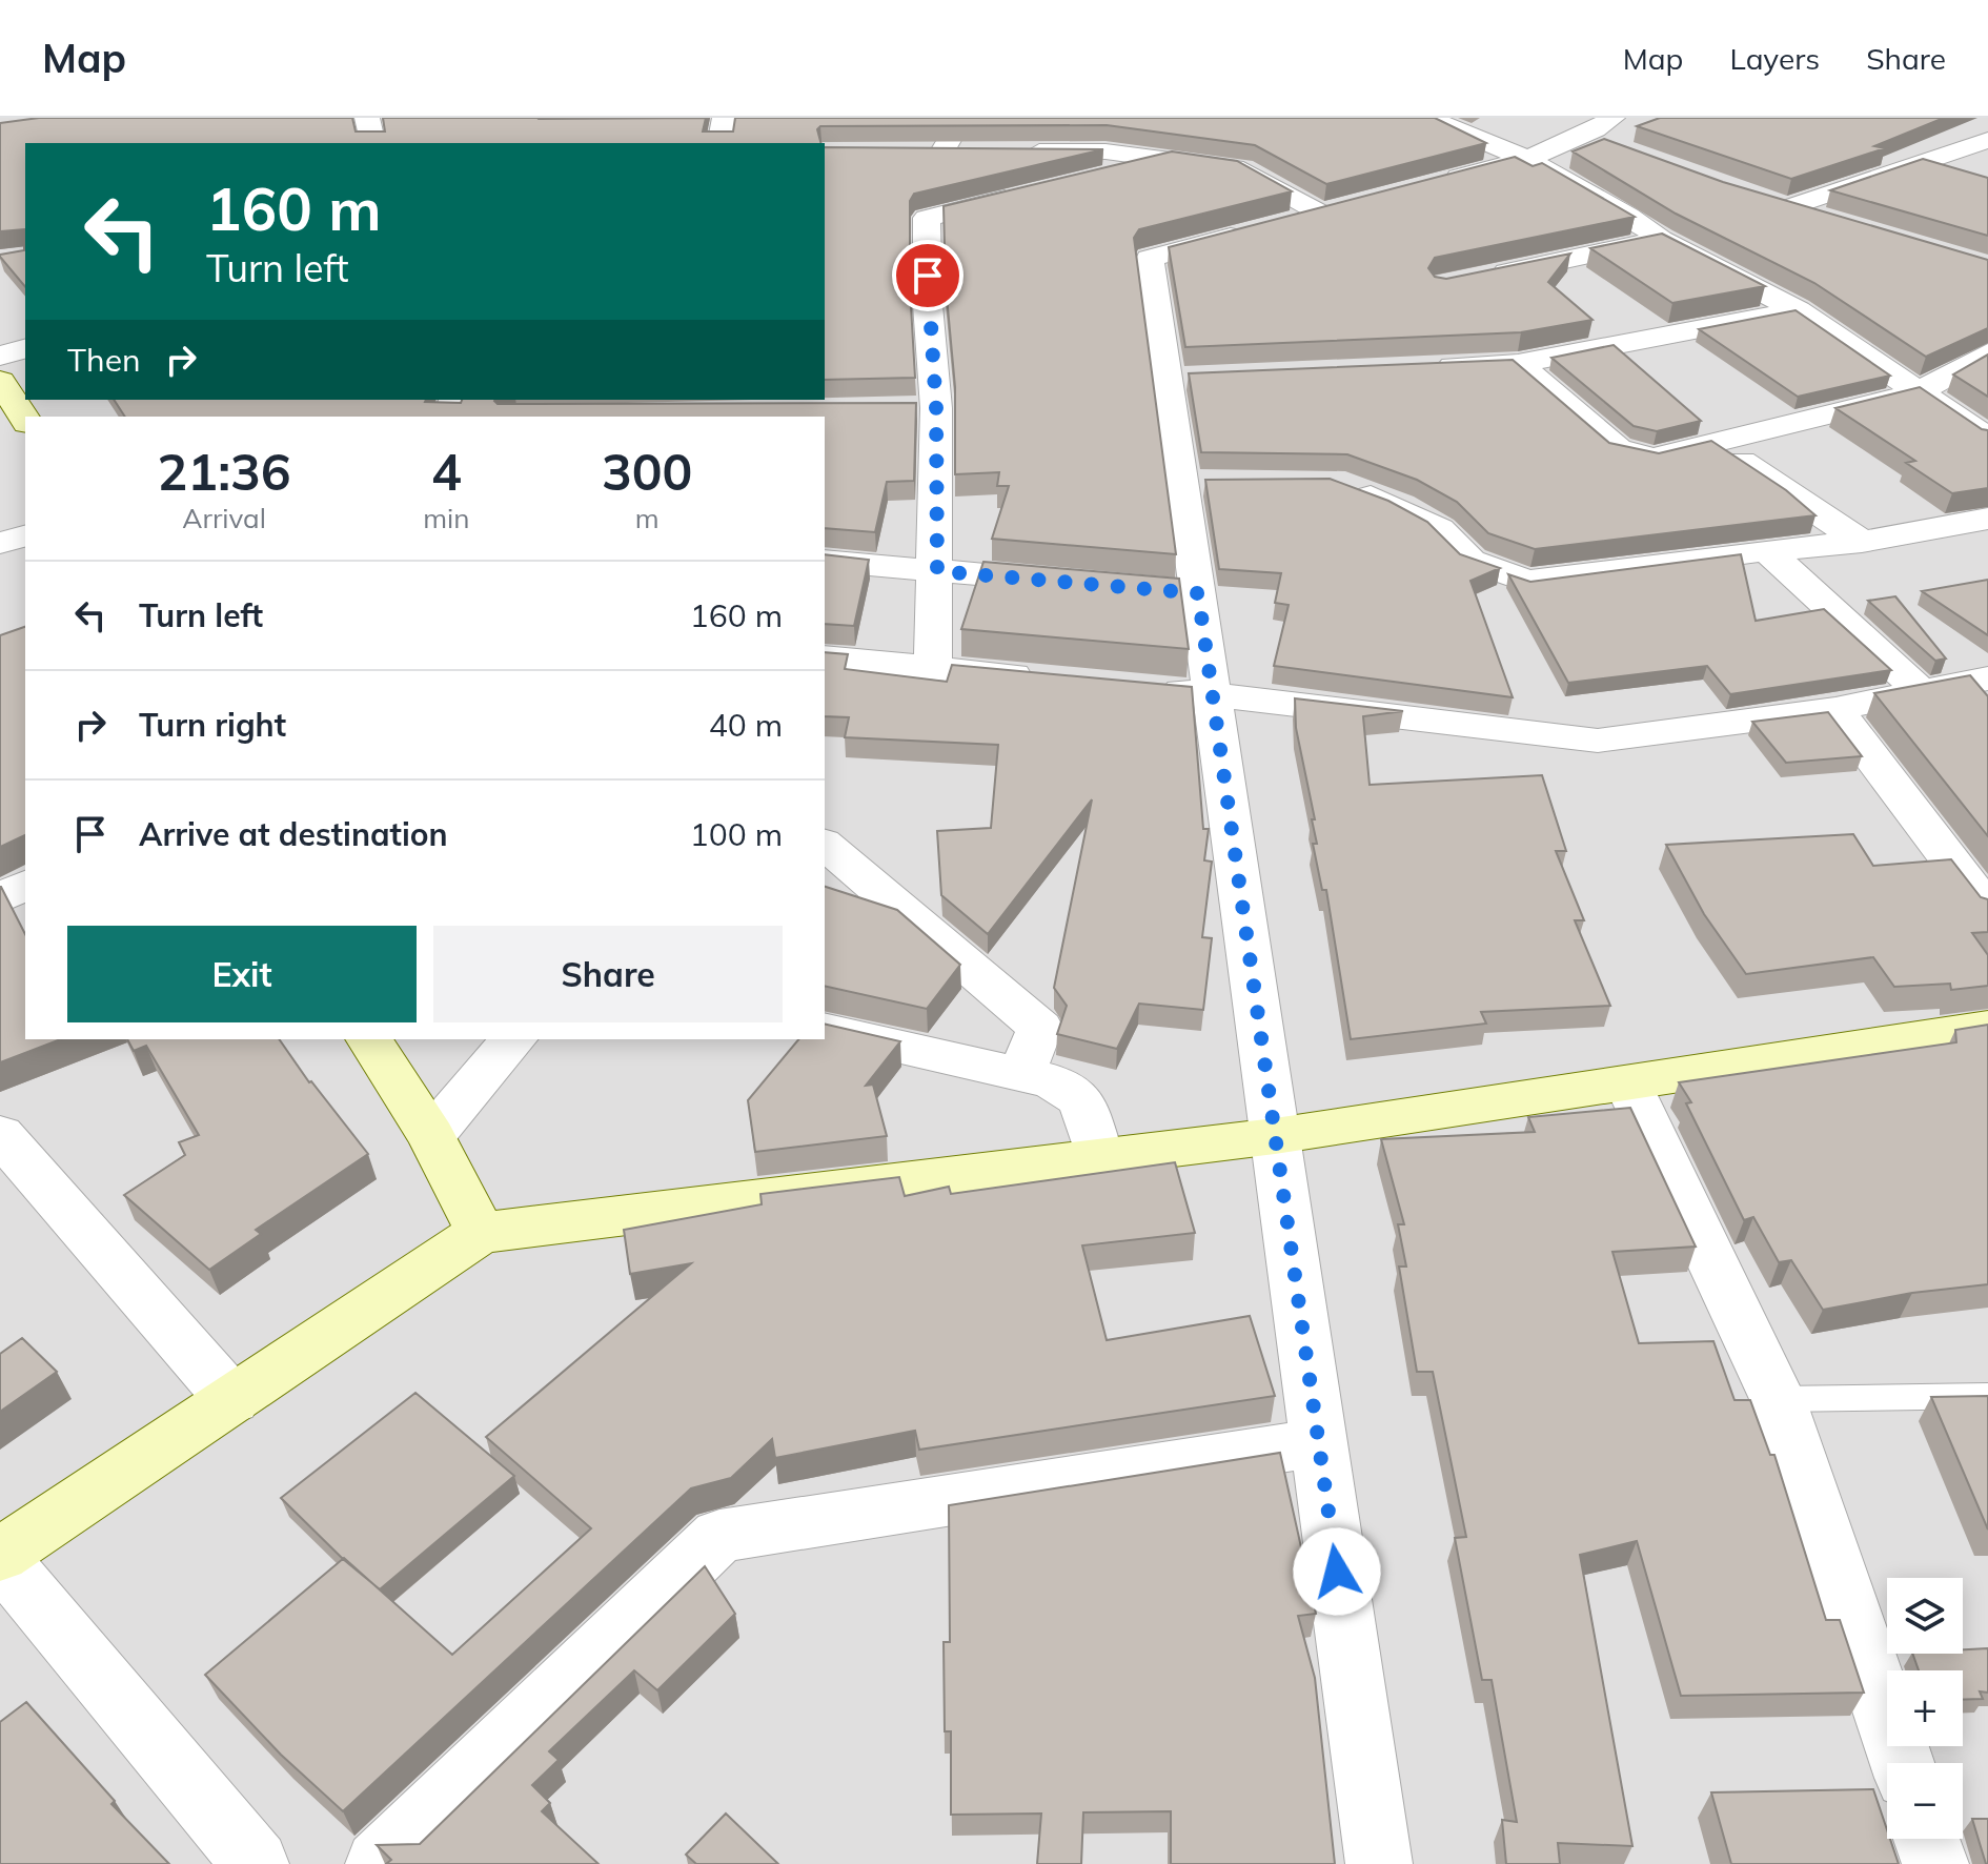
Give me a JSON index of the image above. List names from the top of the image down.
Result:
{
  "page": {
    "header": "Map",
    "nav": ["Map", "Layers", "Share"],
    "turn": ["160 m", "Turn left"],
    "then": "Then",
    "eta": [
      "21:36",
      "Arrival",
      "4",
      "min",
      "300",
      "m"
    ],
    "list": [
      {
        "name": "Turn left",
        "value": "160 m"
      },
      {
        "name": "Turn right",
        "value": "40 m"
      },
      {
        "name": "Arrive at destination",
        "value": "100 m"
      }
    ],
    "buttons": ["Exit", "Share"],
    "map_buttons": ["+", "−"]
  }
}
